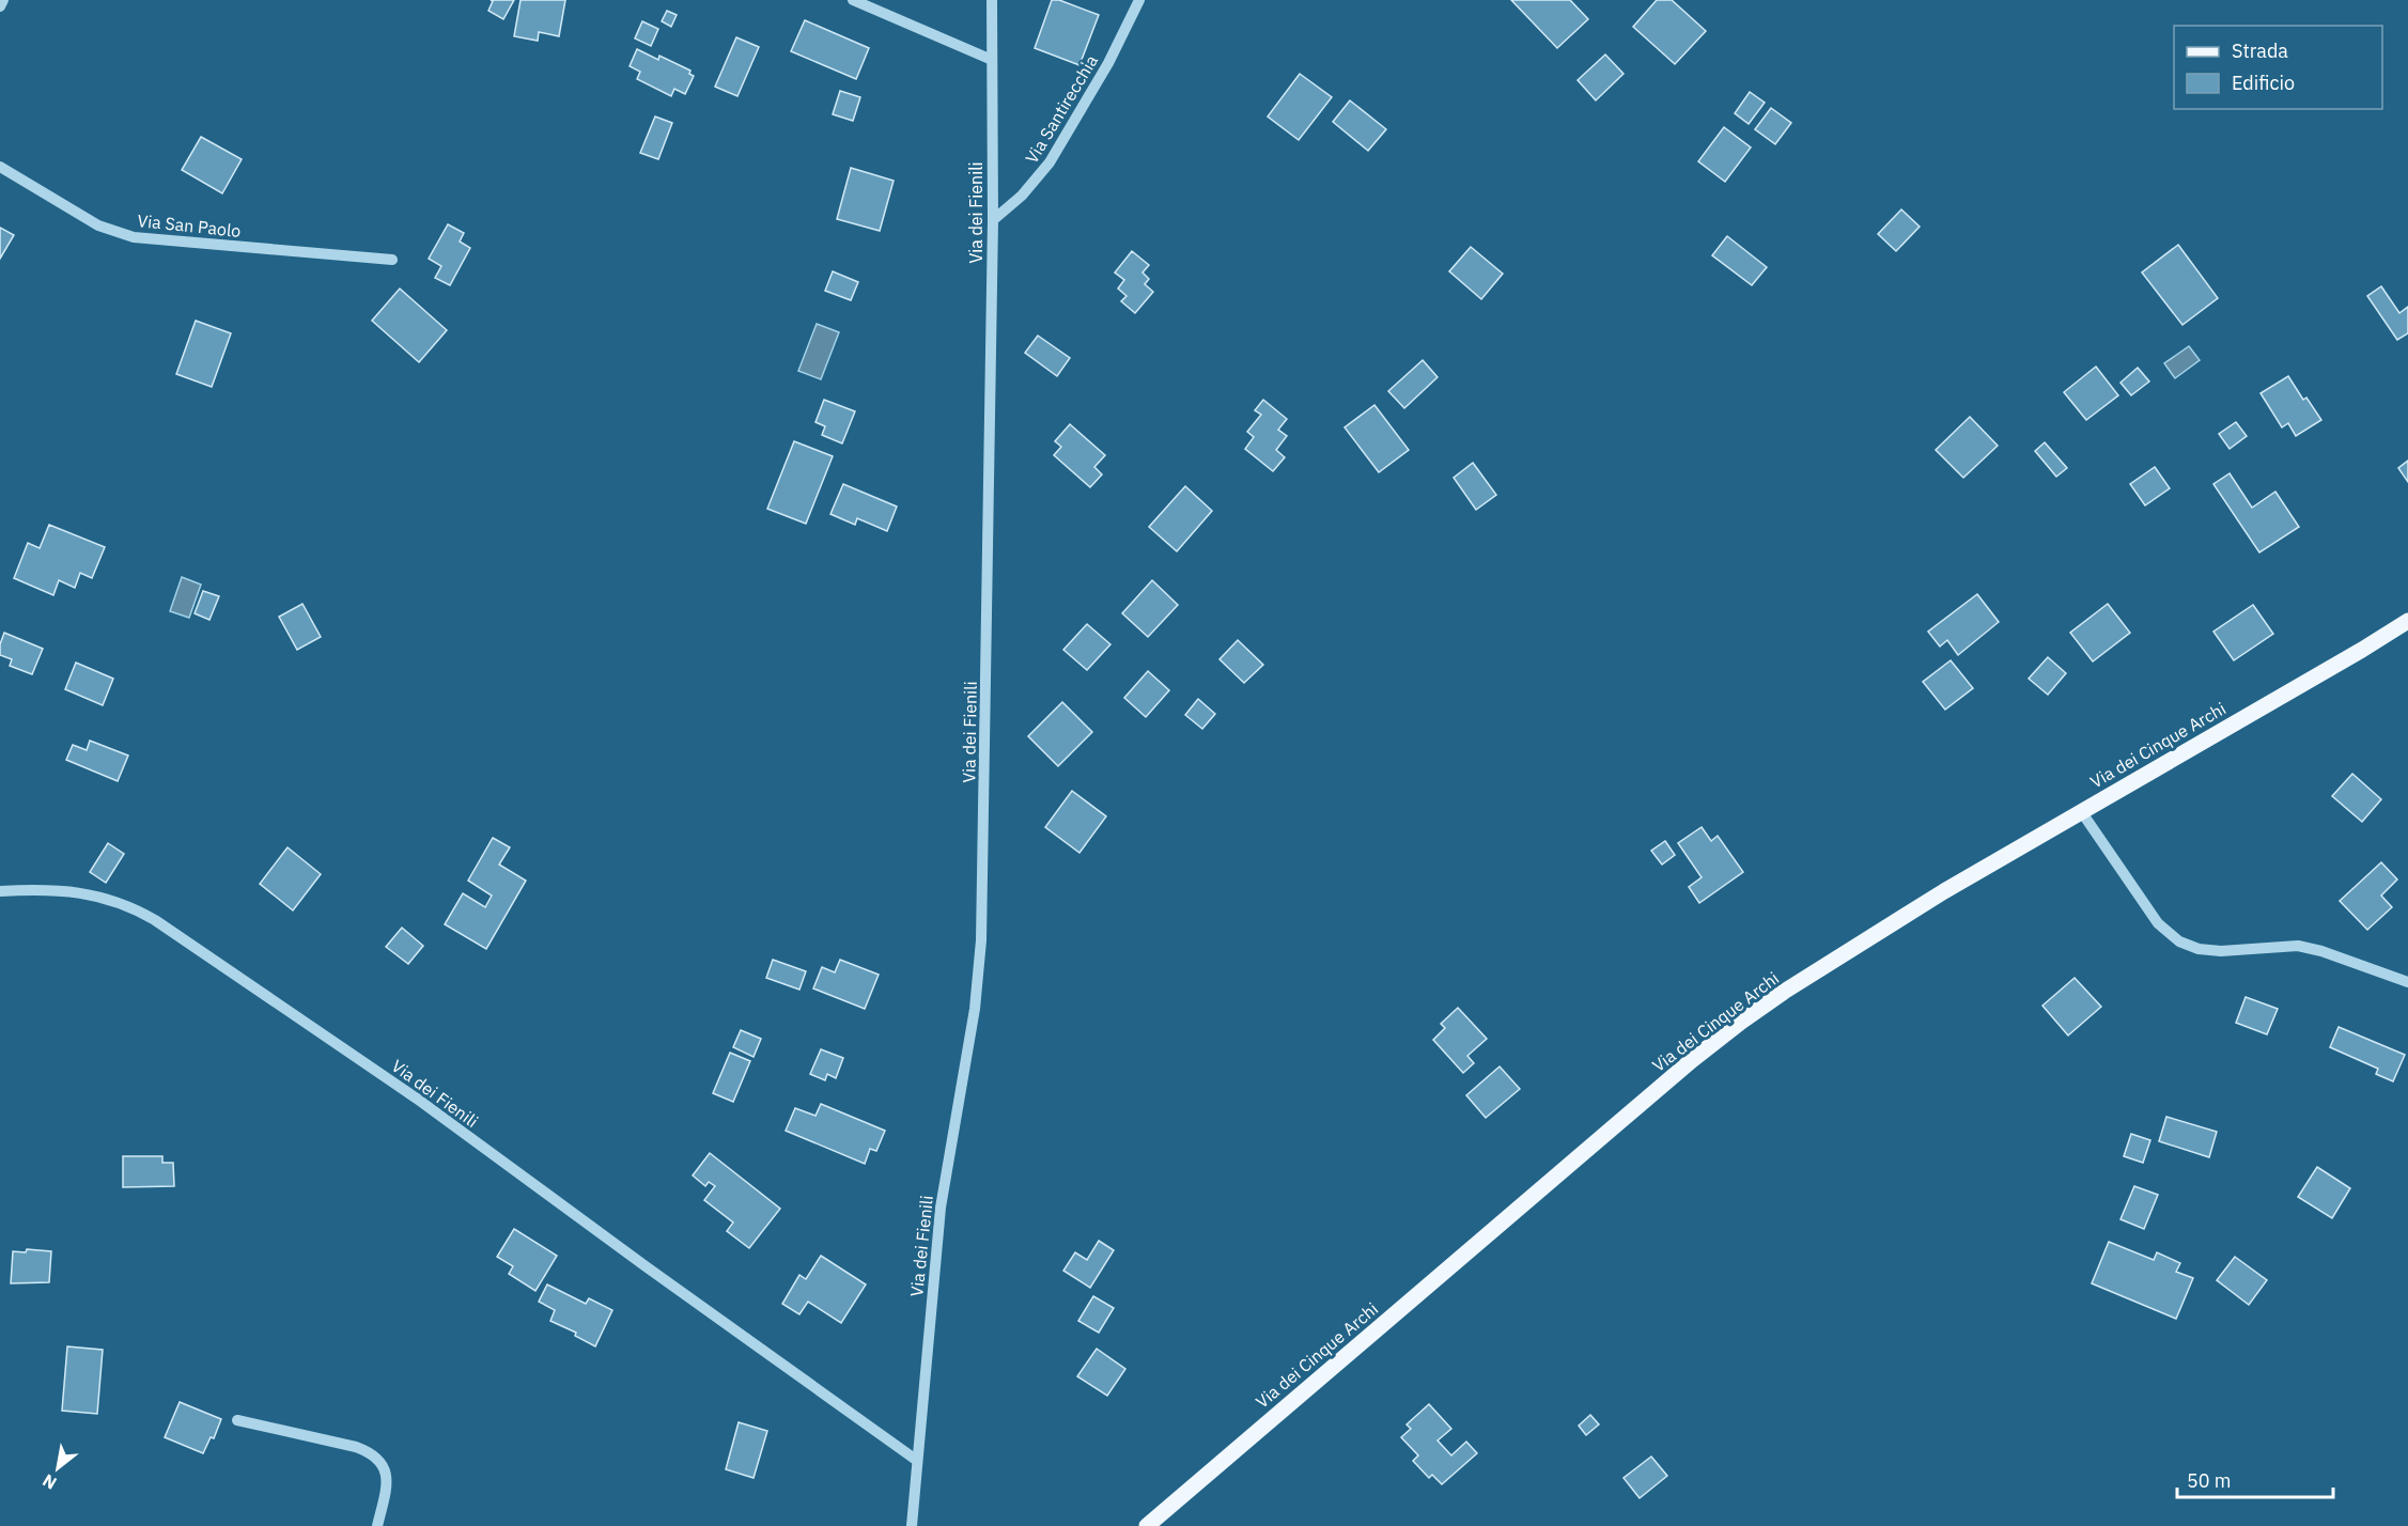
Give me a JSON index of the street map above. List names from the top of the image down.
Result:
{
  "streets": {
    "main road": ["Via dei Cinque Archi"],
    "street": ["Via Santirecchia", "Via dei Fienili", "Via San Paolo"]
  },
  "crossings": [
    ["Via Santirecchia", "Via dei Fienili"]
  ],
  "legend": ["Strada", "Edificio"],
  "scale_bar": "50 m",
  "north": "bottom left"
}
